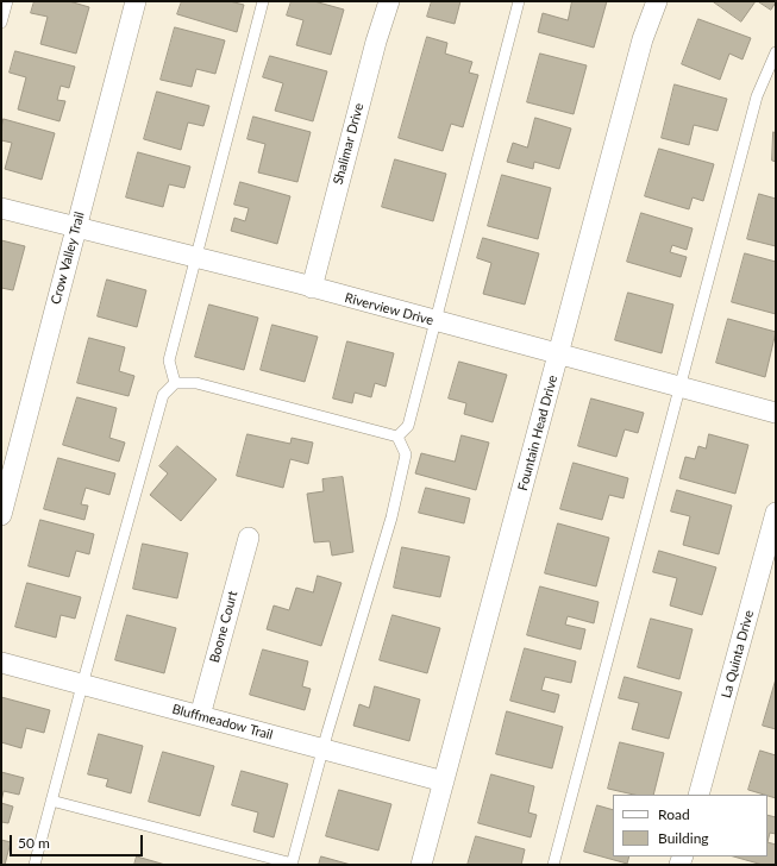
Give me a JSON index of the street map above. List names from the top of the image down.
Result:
{
  "streets": {
    "street": [
      "Shalimar Drive",
      "Crow Valley Trail",
      "Riverview Drive",
      "Fountain Head Drive",
      "Boone Court",
      "La Quinta Drive",
      "Bluffmeadow Trail"
    ]
  },
  "crossings": [
    ["Shalimar Drive", "Riverview Drive"],
    ["Crow Valley Trail", "Riverview Drive"],
    ["Riverview Drive", "Fountain Head Drive"],
    ["Fountain Head Drive", "Bluffmeadow Trail"],
    ["Boone Court", "Bluffmeadow Trail"]
  ],
  "legend": ["Road", "Building"],
  "scale_bar": "50 m"
}
